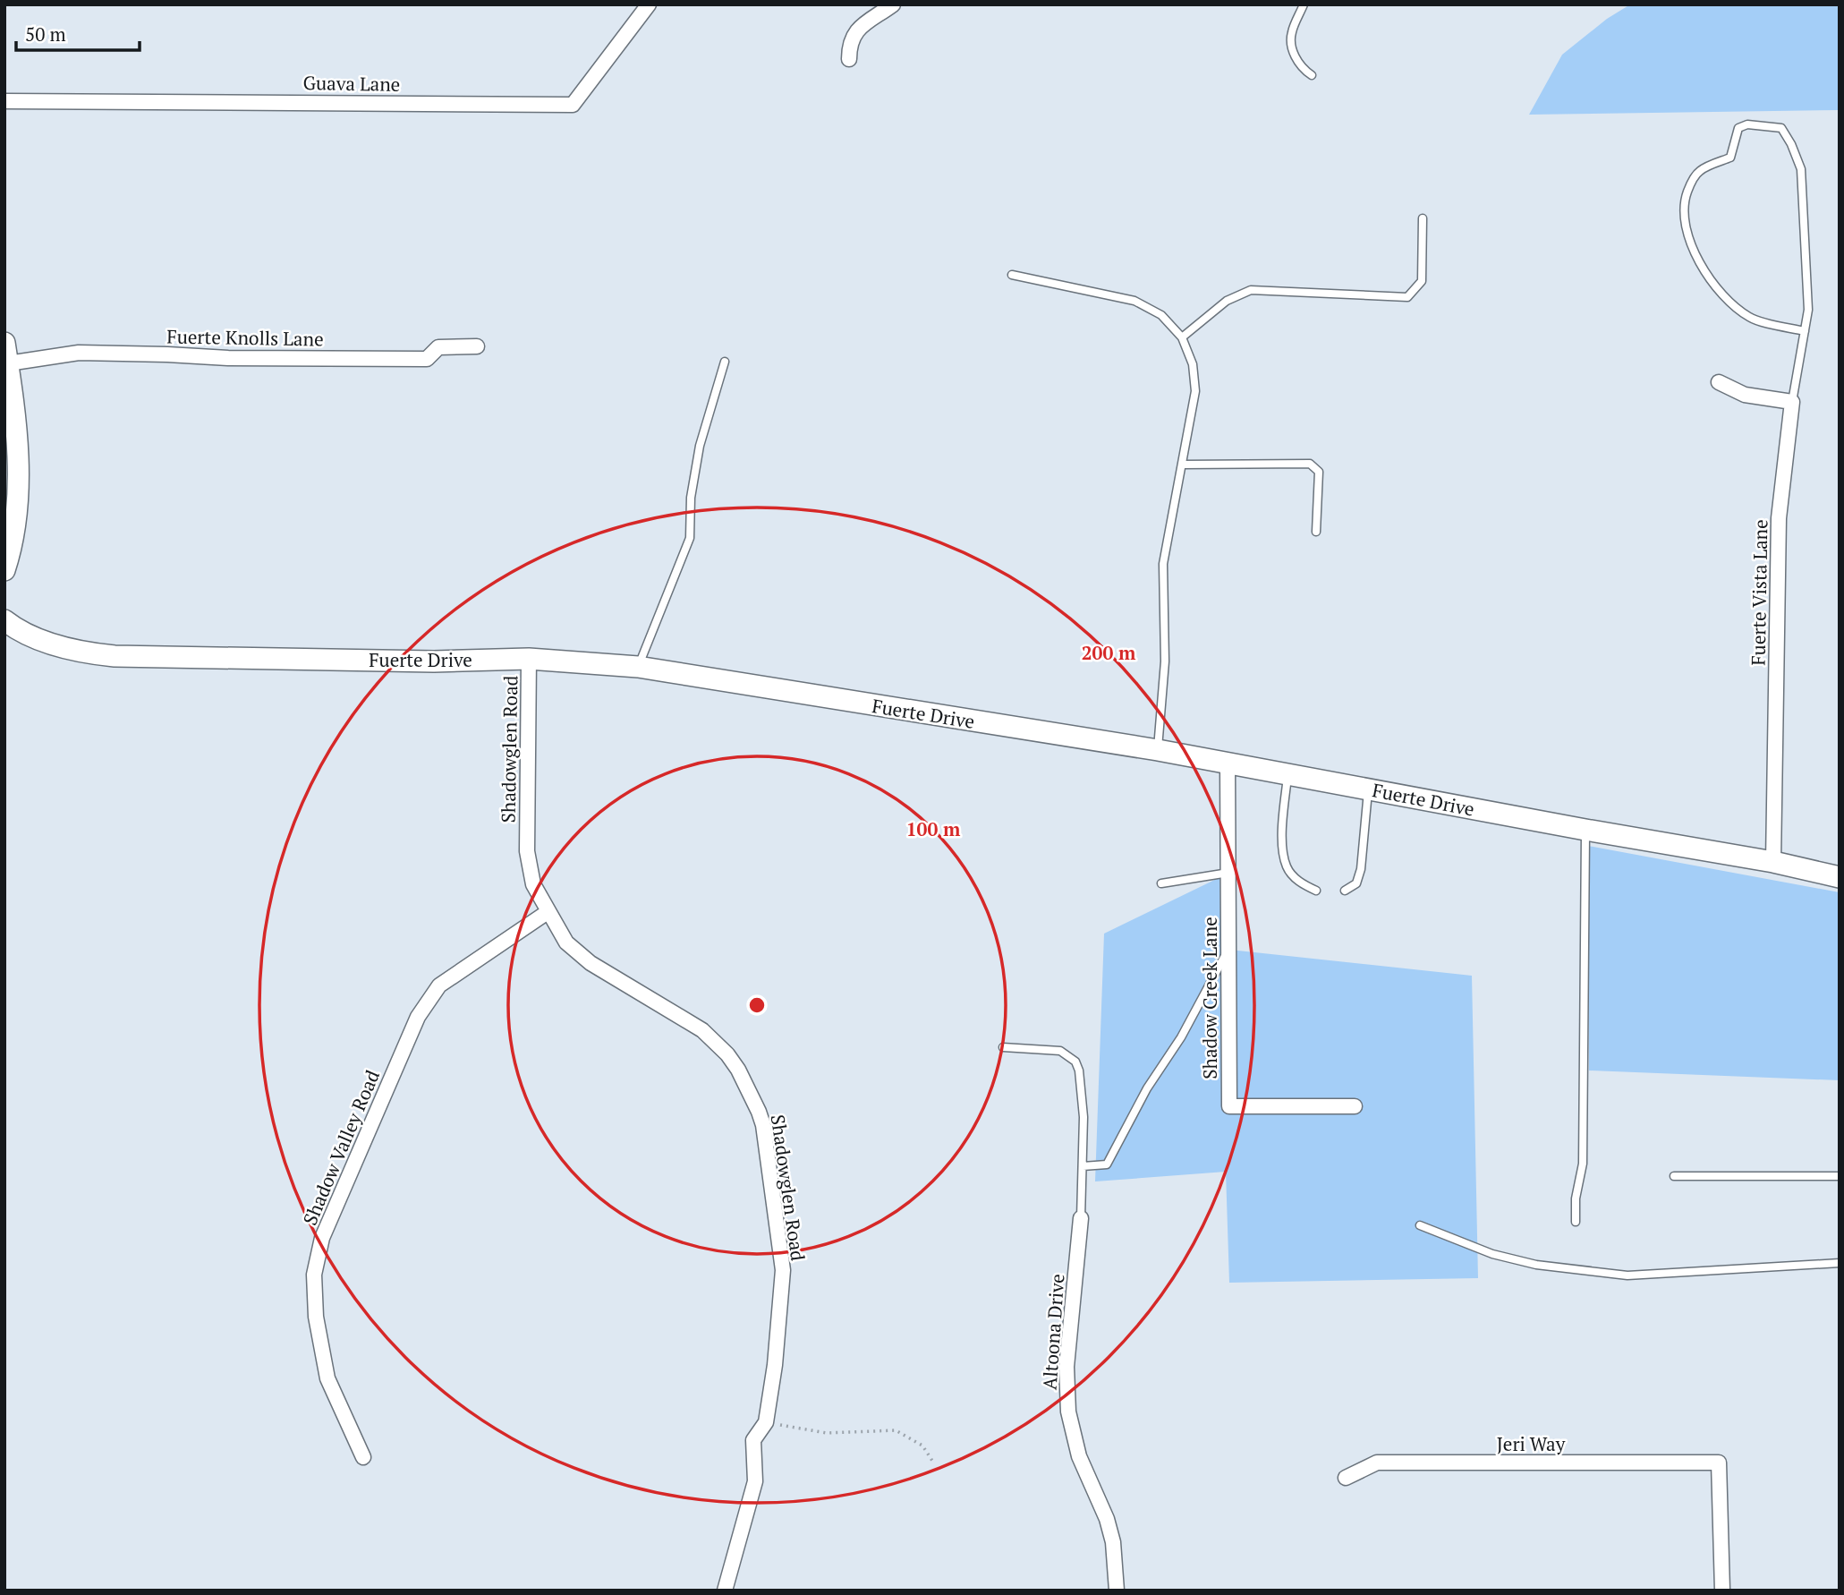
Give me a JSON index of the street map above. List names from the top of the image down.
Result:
{
  "streets": {
    "street": [
      "Guava Lane",
      "Fuerte Knolls Lane",
      "Fuerte Vista Lane",
      "Fuerte Drive",
      "Shadowglen Road",
      "Shadow Creek Lane",
      "Shadow Valley Road",
      "Altoona Drive",
      "Jeri Way"
    ]
  },
  "crossings": [
    ["Fuerte Vista Lane", "Fuerte Drive"],
    ["Fuerte Drive", "Shadowglen Road"],
    ["Fuerte Drive", "Shadow Creek Lane"],
    ["Shadowglen Road", "Shadow Valley Road"]
  ],
  "scale_bar": "50 m",
  "rings": ["200 m", "100 m"]
}
